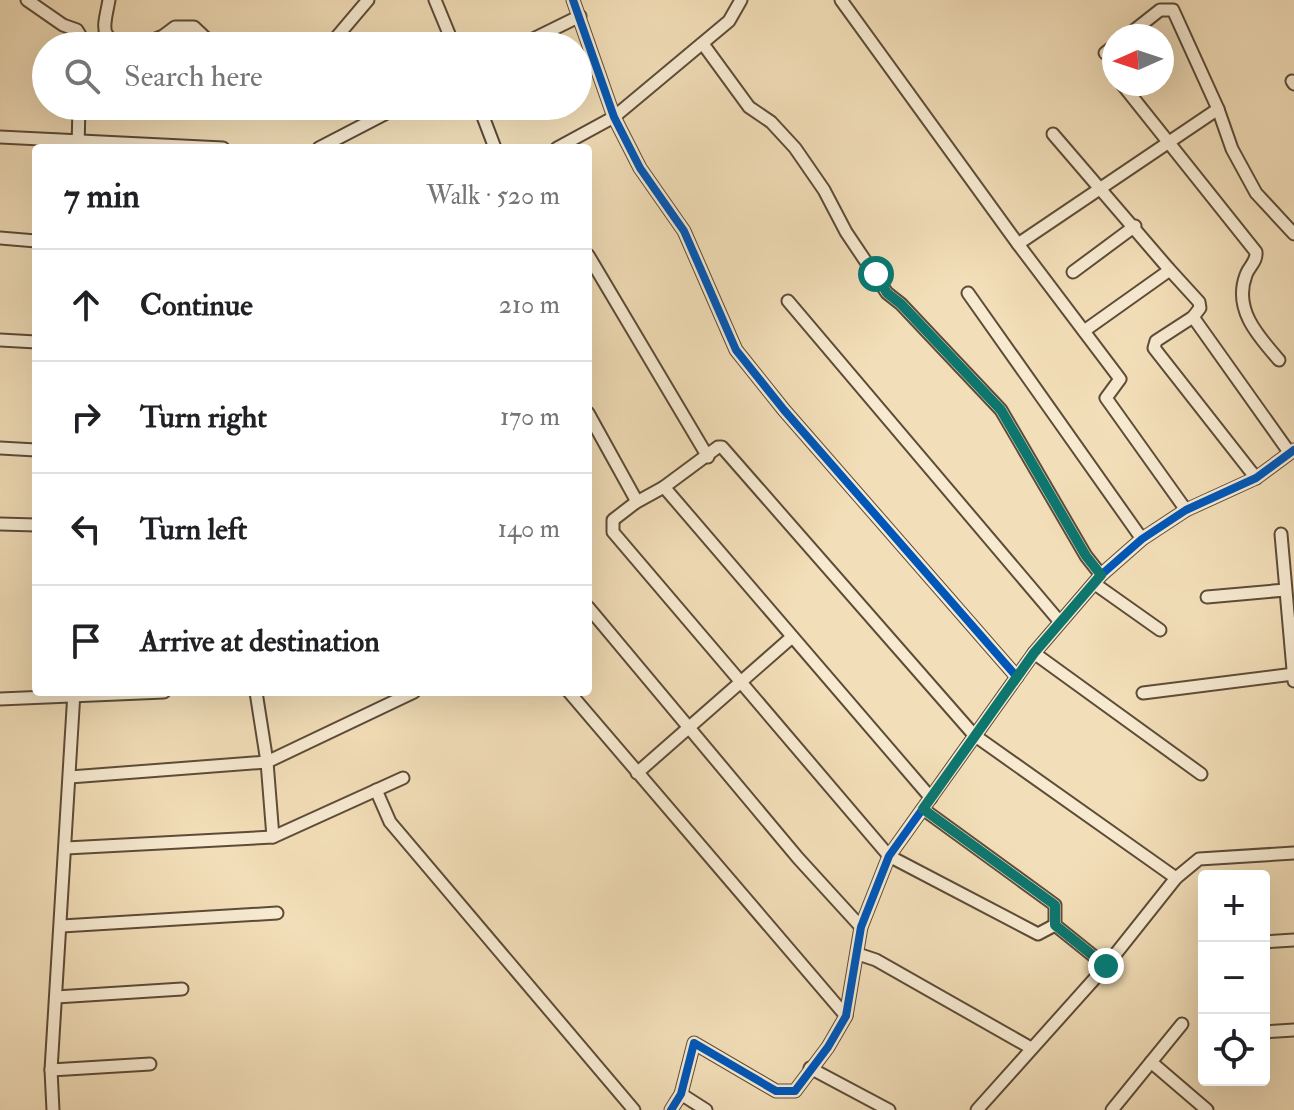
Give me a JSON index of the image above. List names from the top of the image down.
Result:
{
  "north": "left",
  "page": {
    "search": "Search here",
    "heading": ["7 min", "Walk · 520 m"],
    "list": [
      ["Continue", "210 m"],
      ["Turn right", "170 m"],
      ["Turn left", "140 m"],
      "Arrive at destination"
    ],
    "map_buttons": ["+", "−"]
  }
}
